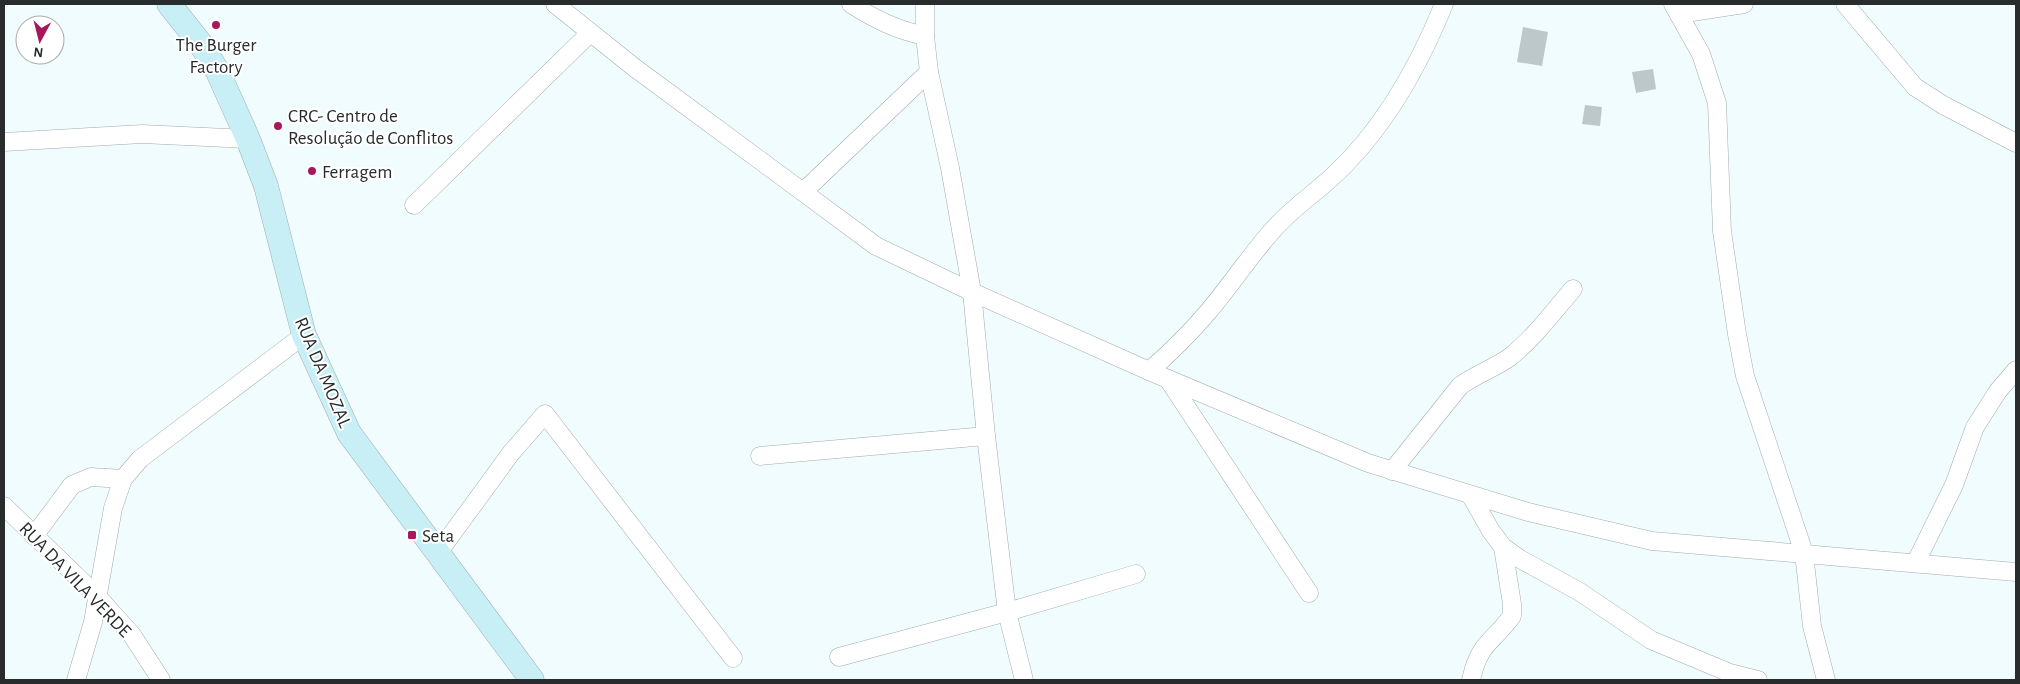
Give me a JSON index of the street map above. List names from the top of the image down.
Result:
{
  "streets": {
    "main road": ["RUA DA MOZAL"],
    "street": ["RUA DA VILA VERDE"]
  },
  "places": {
    "other": ["The Burger Factory", "CRC- Centro de Resolução de Conflitos", "Ferragem"],
    "transit": ["Seta"]
  },
  "north": "bottom"
}
